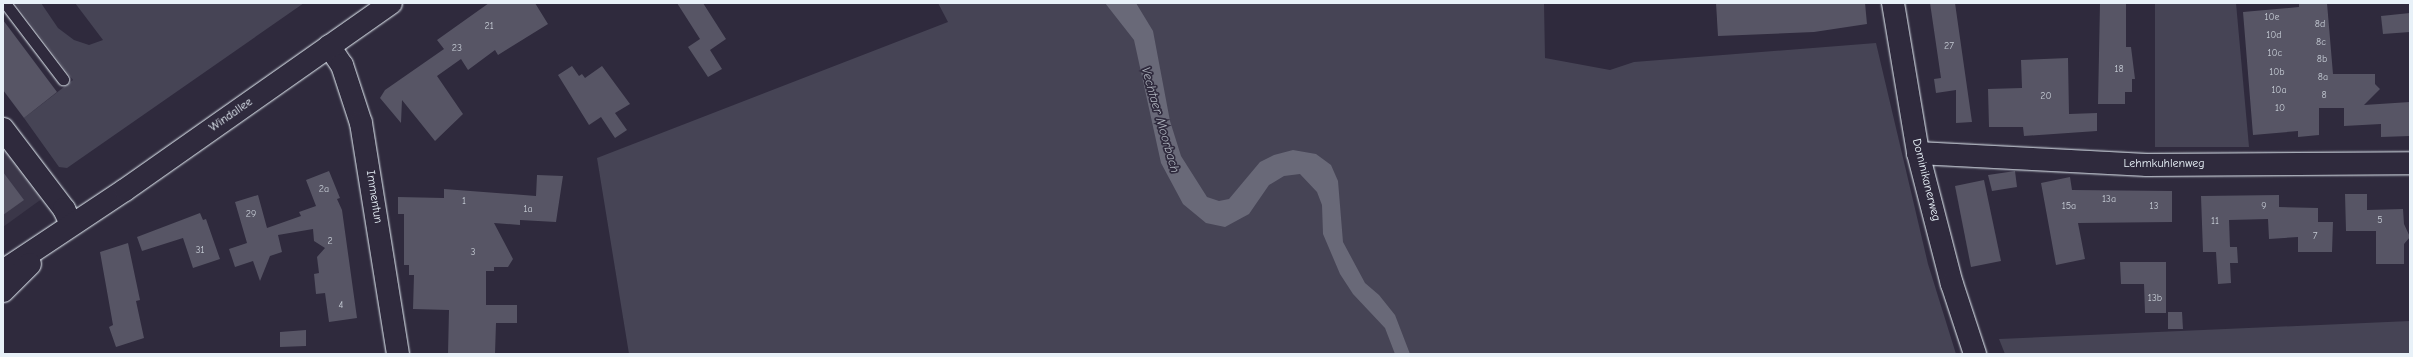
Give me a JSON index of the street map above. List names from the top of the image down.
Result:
{
  "streets": {
    "street": [
      "Windallee",
      "Lehmkuhlenweg",
      "Dominikanerweg",
      "Immentun"
    ]
  },
  "crossings": [
    ["Windallee", "Immentun"],
    ["Lehmkuhlenweg", "Dominikanerweg"]
  ],
  "water": ["Vechtaer Moorbach"],
  "house_numbers": [
    "10e",
    "8d",
    "21",
    "10d",
    "8c",
    "27",
    "23",
    "10c",
    "8b",
    "18",
    "10b",
    "8a",
    "10a",
    "8",
    "20",
    "10",
    "2a",
    "13a",
    "1",
    "15a",
    "13",
    "9",
    "1a",
    "29",
    "5",
    "11",
    "7",
    "2",
    "31",
    "3",
    "13b",
    "4"
  ]
}
